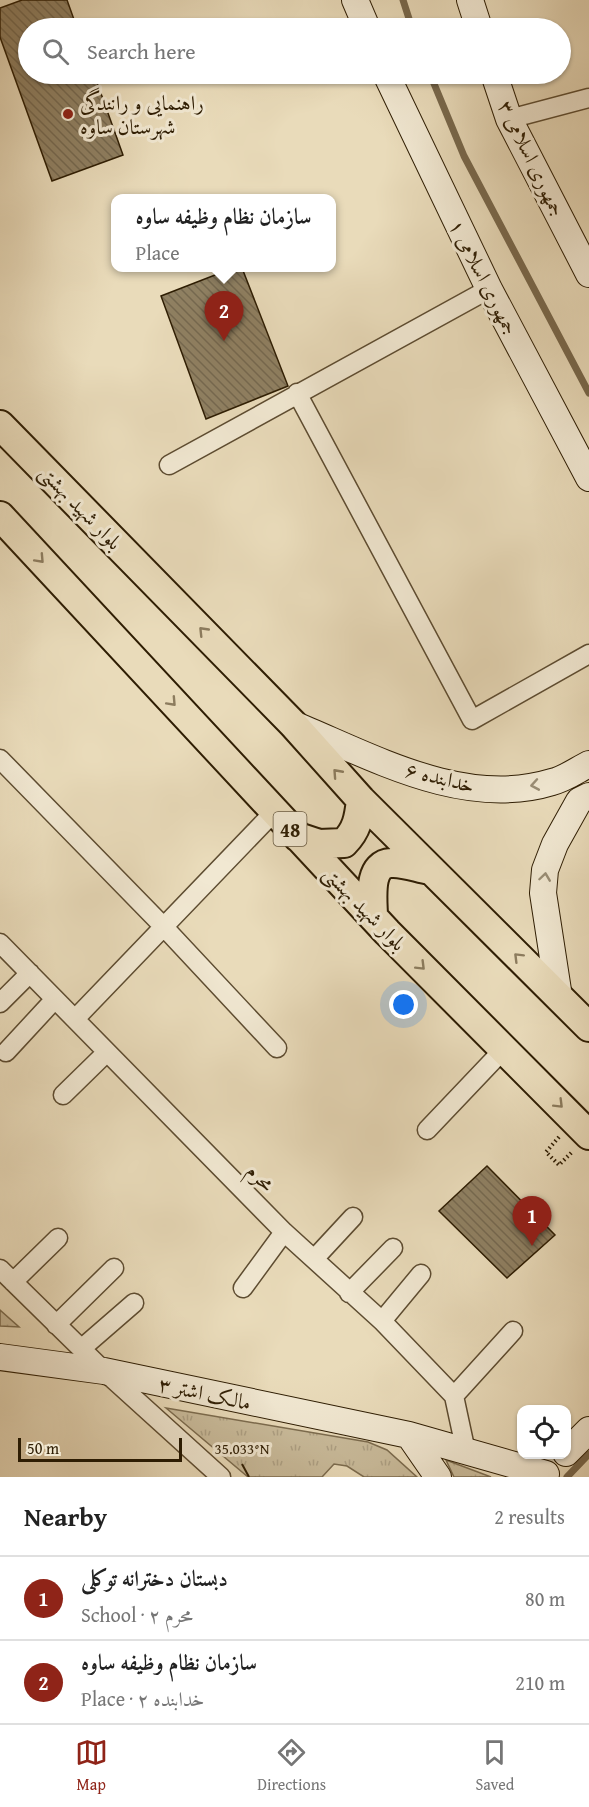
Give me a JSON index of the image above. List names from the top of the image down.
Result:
{
  "streets": {
    "main road": ["بلوار شهید بهشتی", "48"],
    "street": [
      "جمهوری اسلامی ۳",
      "جمهوری اسلامی ۱",
      "خدابنده ۶",
      "محرم",
      "مالک اشتر ۳"
    ]
  },
  "crossings": [
    ["بلوار شهید بهشتی", "خدابنده ۶"]
  ],
  "one_way": ["خدابنده ۶"],
  "places": ["راهنمایی و رانندگی شهرستان ساوه"],
  "scale_bar": "50 m",
  "page": {
    "search": "Search here",
    "popup": ["سازمان نظام وظیفه ساوه", "Place"],
    "pins": ["2", "1"],
    "scale": "50 m",
    "heading": ["Nearby", "2 results"],
    "list": [
      {
        "mark": "1",
        "name": "دبستان دخترانه توکلی",
        "note": "School · محرم ۲",
        "value": "80 m"
      },
      {
        "mark": "2",
        "name": "سازمان نظام وظیفه ساوه",
        "note": "Place · خدابنده ۲",
        "value": "210 m"
      }
    ],
    "nav": ["Map", "Directions", "Saved"]
  },
  "coordinates": ["35.033°N"]
}
